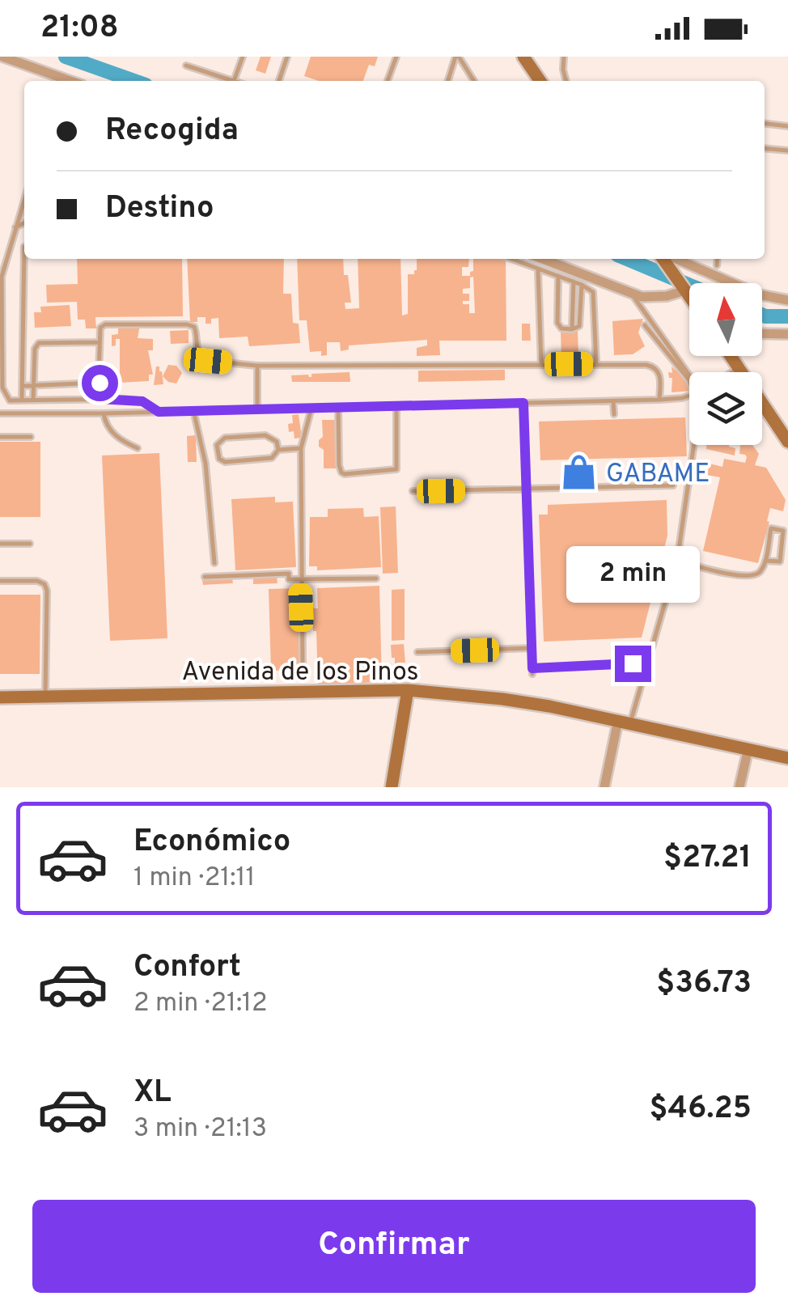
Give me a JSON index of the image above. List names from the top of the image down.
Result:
{
  "streets": {
    "street": ["Avenida de los Pinos"]
  },
  "places": {
    "shop": ["GABAME"]
  },
  "north": "top",
  "page": {
    "status": "21:08",
    "banner": ["Recogida", "Destino"],
    "bubble": "2 min",
    "list": [
      {
        "name": "Económico",
        "note": "1 min · 21:11",
        "value": "$27.21"
      },
      {
        "name": "Confort",
        "note": "2 min · 21:12",
        "value": "$36.73"
      },
      {
        "name": "XL",
        "note": "3 min · 21:13",
        "value": "$46.25"
      }
    ],
    "buttons": "Confirmar"
  }
}
